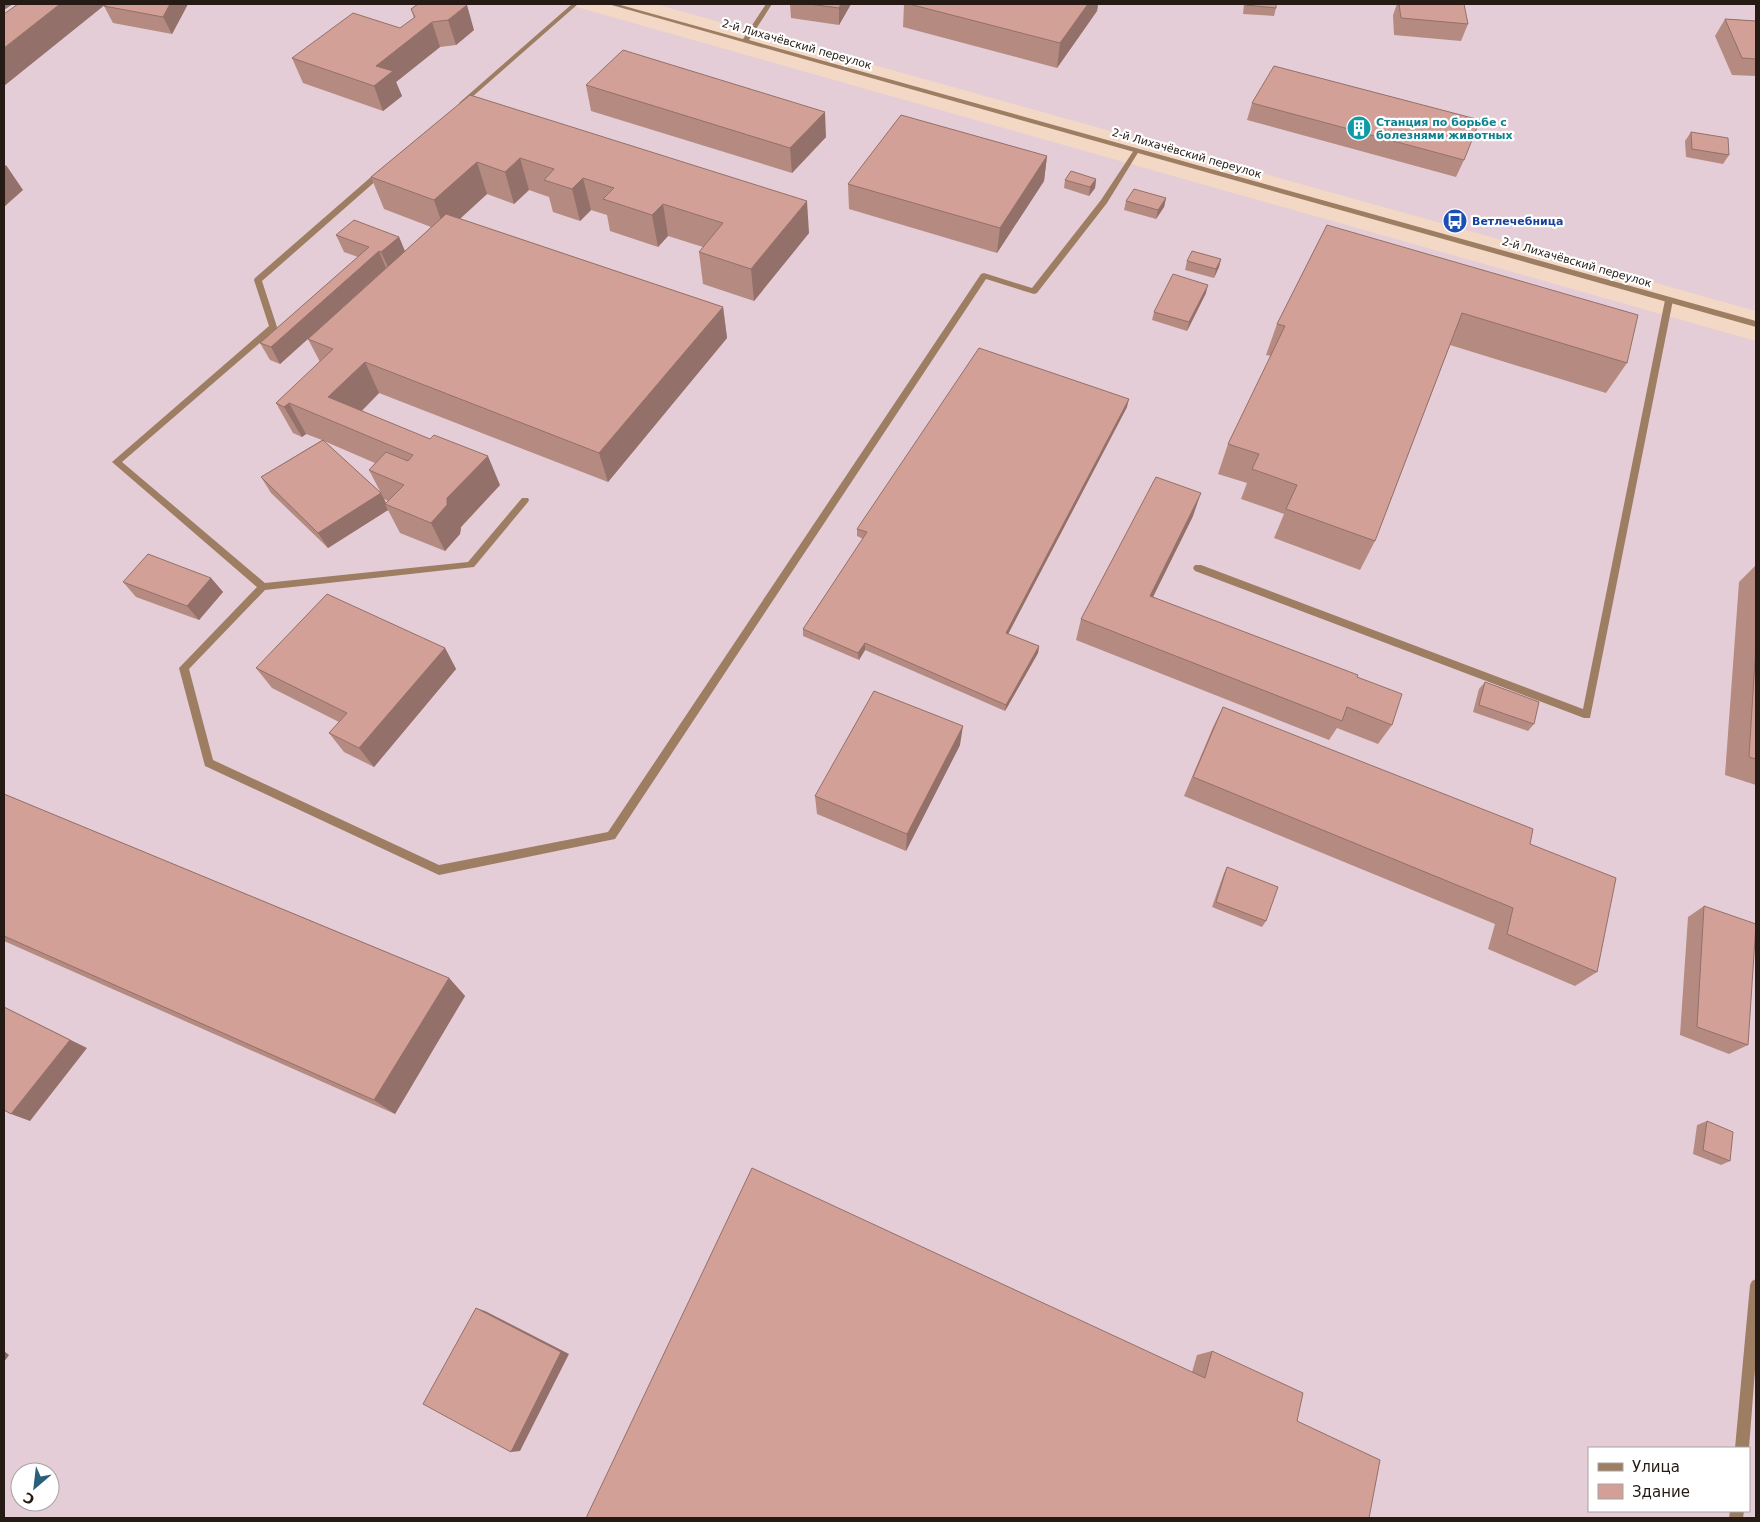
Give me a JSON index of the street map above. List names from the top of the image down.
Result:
{
  "streets": {
    "street": ["2-й Лихачёвский переулок"]
  },
  "places": {
    "building": ["Станция по борьбе с болезнями животных"],
    "bus stop": ["Ветлечебница"]
  },
  "legend": ["Улица", "Здание"],
  "north": "bottom left"
}
